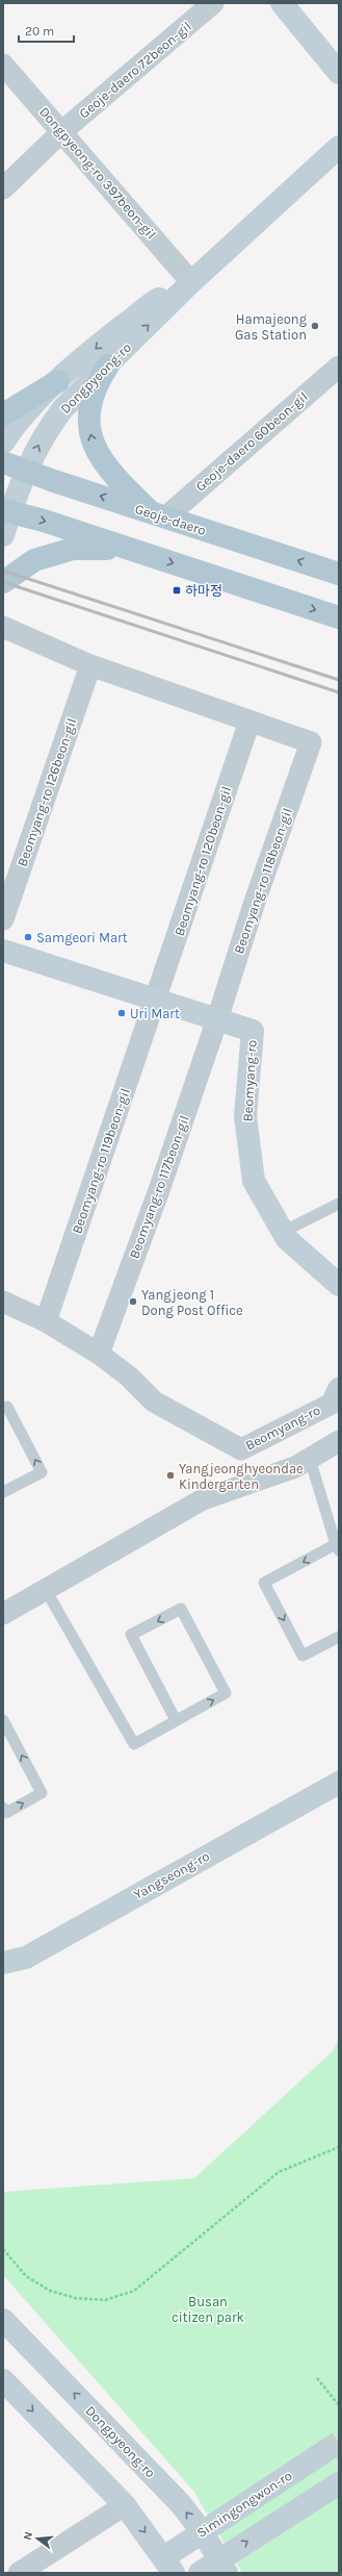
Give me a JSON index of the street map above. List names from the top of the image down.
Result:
{
  "streets": {
    "main road": [
      "Dongpyeong-ro",
      "Geoje-daero",
      "Beomyang-ro",
      "Yangseong-ro",
      "Simingongwon-ro"
    ],
    "street": [
      "Geoje-daero 72beon-gil",
      "Dongpyeong-ro 397beon-gil",
      "Geoje-daero 60beon-gil",
      "Beomyang-ro 126beon-gil",
      "Beomyang-ro 120beon-gil",
      "Beomyang-ro 118beon-gil",
      "Beomyang-ro 119beon-gil",
      "Beomyang-ro 117beon-gil"
    ]
  },
  "crossings": [
    ["Geoje-daero 72beon-gil", "Dongpyeong-ro 397beon-gil"],
    ["Dongpyeong-ro 397beon-gil", "Dongpyeong-ro"],
    ["Dongpyeong-ro", "Geoje-daero"],
    ["Dongpyeong-ro", "Simingongwon-ro"],
    ["Geoje-daero 60beon-gil", "Geoje-daero"],
    ["Beomyang-ro 120beon-gil", "Beomyang-ro 118beon-gil"],
    ["Beomyang-ro 120beon-gil", "Beomyang-ro"],
    ["Beomyang-ro 120beon-gil", "Beomyang-ro 119beon-gil"],
    ["Beomyang-ro 118beon-gil", "Beomyang-ro"],
    ["Beomyang-ro 118beon-gil", "Beomyang-ro 117beon-gil"],
    ["Beomyang-ro", "Beomyang-ro 119beon-gil"],
    ["Beomyang-ro", "Beomyang-ro 117beon-gil"]
  ],
  "parks": ["Busan citizen park"],
  "places": {
    "other": [
      "Hamajeong Gas Station",
      "Samgeori Mart",
      "Uri Mart",
      "Yangjeong 1 Dong Post Office",
      "Yangjeonghyeondae Kindergarten"
    ],
    "transit": ["하마정"]
  },
  "scale_bar": "20 m",
  "north": "left"
}
